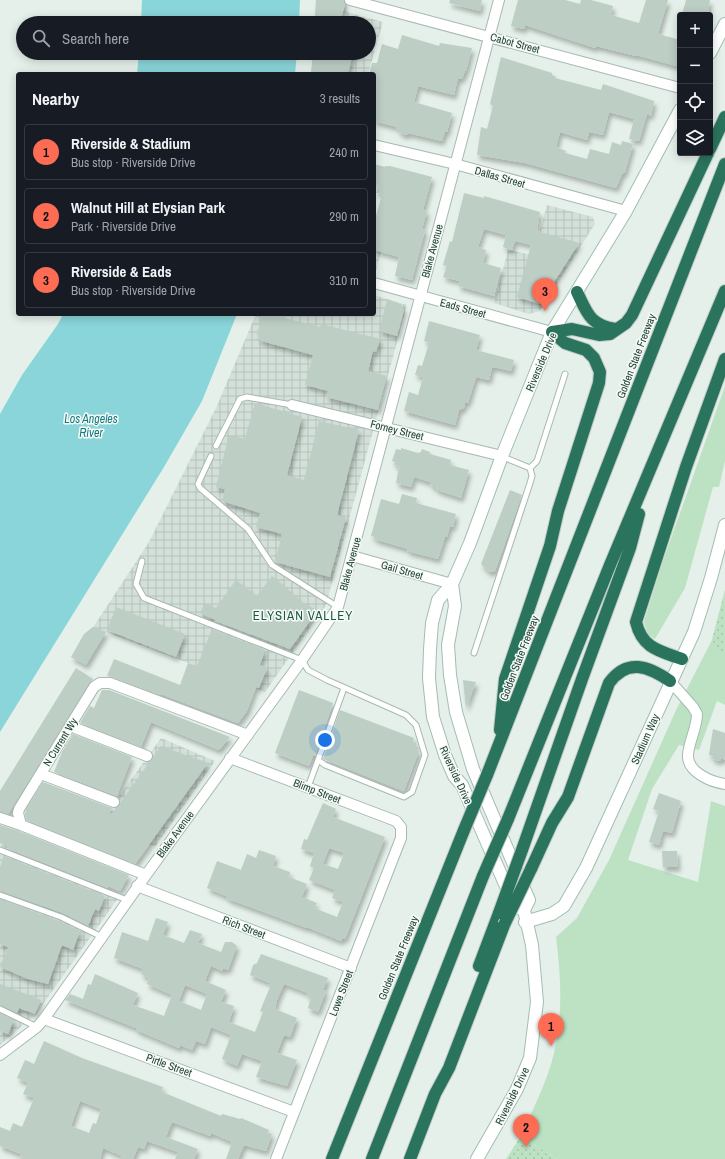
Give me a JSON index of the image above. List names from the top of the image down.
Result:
{
  "streets": {
    "highway": ["Golden State Freeway"],
    "main road": ["Riverside Drive", "Stadium Way"],
    "street": [
      "Cabot Street",
      "Dallas Street",
      "Blake Avenue",
      "Eads Street",
      "Forney Street",
      "Gail Street",
      "N Current Wy",
      "Blimp Street",
      "Rich Street",
      "Lowe Street",
      "Pirtle Street"
    ]
  },
  "crossings": [
    ["Cabot Street", "Blake Avenue"],
    ["Dallas Street", "Blake Avenue"],
    ["Dallas Street", "Riverside Drive"],
    ["Blake Avenue", "Eads Street"],
    ["Blake Avenue", "Forney Street"],
    ["Blake Avenue", "Gail Street"],
    ["Blake Avenue", "N Current Wy"],
    ["Blake Avenue", "Blimp Street"],
    ["Blake Avenue", "Rich Street"],
    ["Blake Avenue", "Pirtle Street"],
    ["Eads Street", "Riverside Drive"],
    ["Riverside Drive", "Forney Street"],
    ["Riverside Drive", "Gail Street"],
    ["Riverside Drive", "Stadium Way"],
    ["Blimp Street", "Lowe Street"],
    ["Rich Street", "Lowe Street"],
    ["Lowe Street", "Pirtle Street"]
  ],
  "districts": ["ELYSIAN VALLEY"],
  "water": ["Los Angeles River"],
  "page": {
    "map_buttons": ["+", "−"],
    "search": "Search here",
    "heading": ["Nearby", "3 results"],
    "list": [
      {
        "mark": "1",
        "name": "Riverside & Stadium",
        "note": "Bus stop · Riverside Drive",
        "value": "240 m"
      },
      {
        "mark": "2",
        "name": "Walnut Hill at Elysian Park",
        "note": "Park · Riverside Drive",
        "value": "290 m"
      },
      {
        "mark": "3",
        "name": "Riverside & Eads",
        "note": "Bus stop · Riverside Drive",
        "value": "310 m"
      }
    ],
    "pins": ["3", "1", "2"]
  }
}
